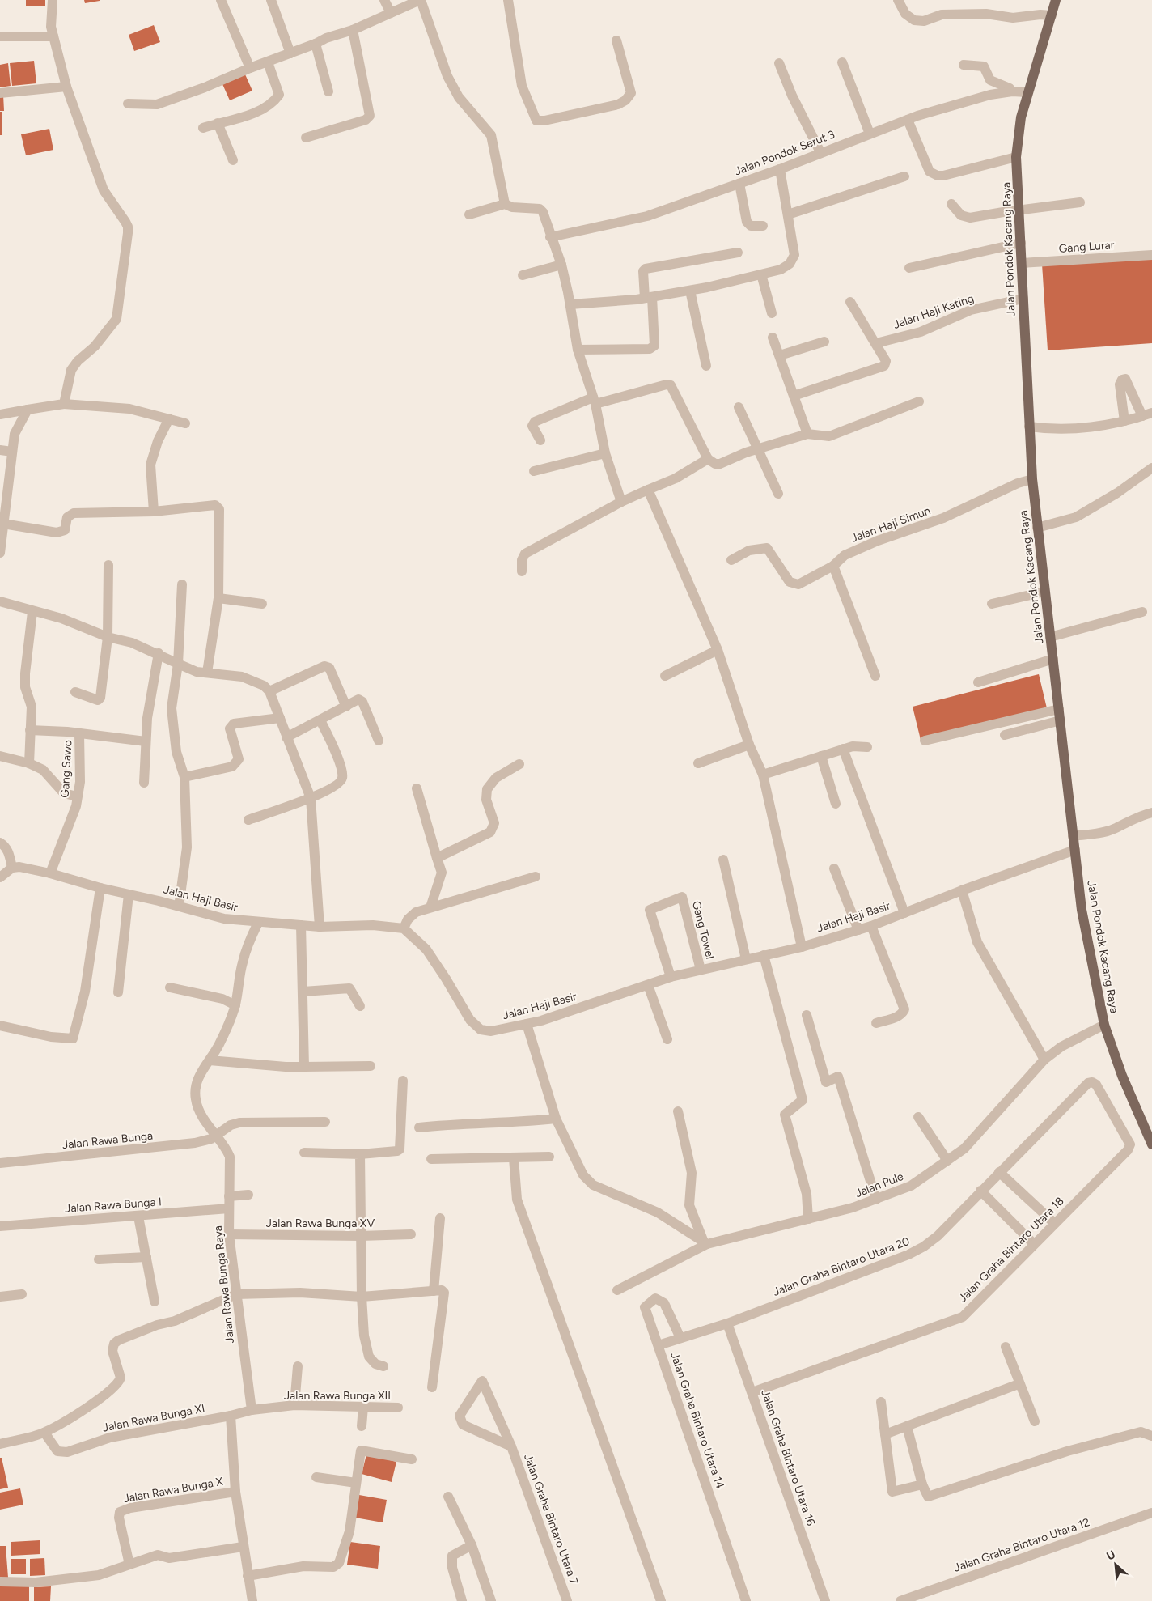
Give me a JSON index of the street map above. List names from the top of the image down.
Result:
{
  "streets": {
    "main road": ["Jalan Pondok Kacang Raya"],
    "street": [
      "Jalan Pondok Serut 3",
      "Gang Lurar",
      "Jalan Haji Kating",
      "Jalan Haji Simun",
      "Gang Sawo",
      "Jalan Haji Basir",
      "Gang Towel",
      "Jalan Rawa Bunga",
      "Jalan Pule",
      "Jalan Rawa Bunga I",
      "Jalan Rawa Bunga XV",
      "Jalan Graha Bintaro Utara 18",
      "Jalan Graha Bintaro Utara 20",
      "Jalan Rawa Bunga Raya",
      "Jalan Rawa Bunga XII",
      "Jalan Rawa Bunga XI",
      "Jalan Graha Bintaro Utara 14",
      "Jalan Graha Bintaro Utara 16",
      "Jalan Rawa Bunga X",
      "Jalan Graha Bintaro Utara 7",
      "Jalan Graha Bintaro Utara 12"
    ]
  },
  "crossings": [
    ["Jalan Pondok Serut 3", "Jalan Pondok Kacang Raya"],
    ["Gang Lurar", "Jalan Pondok Kacang Raya"],
    ["Jalan Pondok Kacang Raya", "Jalan Haji Kating"],
    ["Jalan Pondok Kacang Raya", "Jalan Haji Simun"],
    ["Jalan Pondok Kacang Raya", "Jalan Haji Basir"],
    ["Jalan Pondok Kacang Raya", "Jalan Pule"],
    ["Gang Sawo", "Jalan Haji Basir"],
    ["Jalan Haji Basir", "Gang Towel"],
    ["Jalan Haji Basir", "Jalan Rawa Bunga Raya"],
    ["Jalan Rawa Bunga", "Jalan Rawa Bunga Raya"],
    ["Jalan Rawa Bunga I", "Jalan Rawa Bunga Raya"],
    ["Jalan Rawa Bunga XV", "Jalan Rawa Bunga Raya"],
    ["Jalan Graha Bintaro Utara 18", "Jalan Graha Bintaro Utara 20"],
    ["Jalan Graha Bintaro Utara 18", "Jalan Graha Bintaro Utara 16"],
    ["Jalan Graha Bintaro Utara 20", "Jalan Graha Bintaro Utara 14"],
    ["Jalan Graha Bintaro Utara 20", "Jalan Graha Bintaro Utara 16"],
    ["Jalan Rawa Bunga Raya", "Jalan Rawa Bunga XII"]
  ],
  "north": "top left"
}
